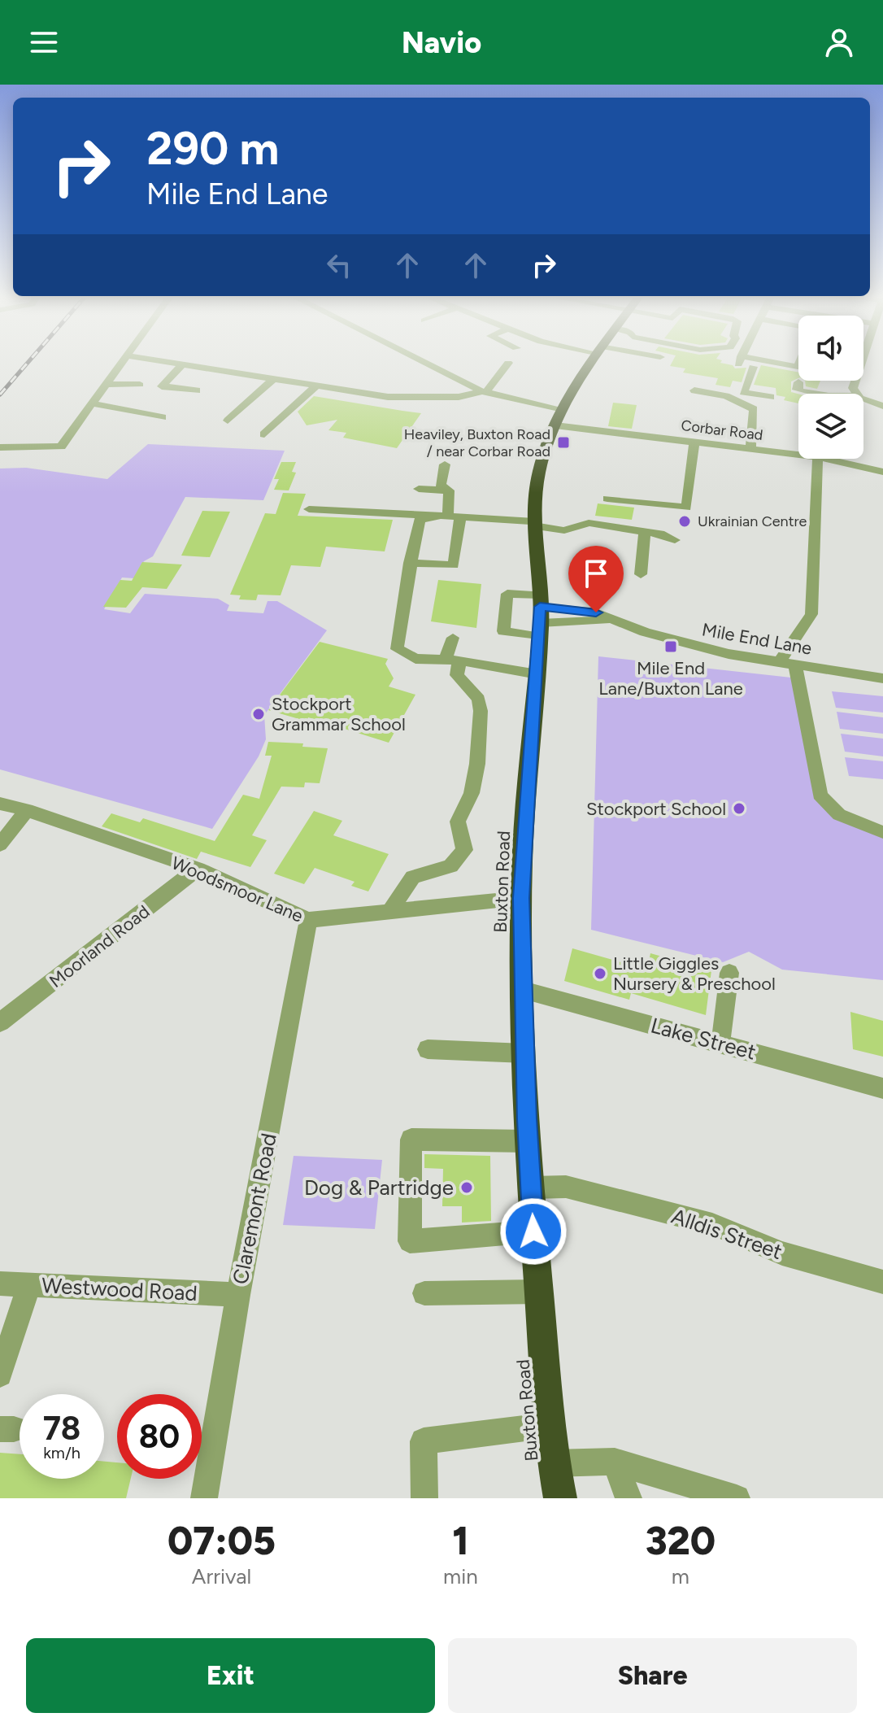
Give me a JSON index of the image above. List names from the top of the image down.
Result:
{
  "streets": {
    "highway": ["Buxton Road"],
    "street": [
      "Corbar Road",
      "Mile End Lane",
      "Woodsmoor Lane",
      "Moorland Road",
      "Lake Street",
      "Claremont Road",
      "Alldis Street",
      "Westwood Road"
    ]
  },
  "crossings": [
    ["Corbar Road", "Buxton Road"],
    ["Mile End Lane", "Buxton Road"],
    ["Buxton Road", "Woodsmoor Lane"],
    ["Buxton Road", "Lake Street"],
    ["Buxton Road", "Alldis Street"],
    ["Woodsmoor Lane", "Moorland Road"],
    ["Woodsmoor Lane", "Claremont Road"],
    ["Claremont Road", "Westwood Road"]
  ],
  "places": {
    "transit": ["Heaviley, Buxton Road / near Corbar Road", "Mile End Lane/Buxton Lane"],
    "other": [
      "Ukrainian Centre",
      "Stockport Grammar School",
      "Stockport School",
      "Little Giggles Nursery & Preschool",
      "Dog & Partridge"
    ]
  },
  "page": {
    "header": "Navio",
    "turn": ["290 m", "Mile End Lane"],
    "speed": "78 km/h",
    "limit": "80",
    "eta": [
      "07:05",
      "Arrival",
      "1",
      "min",
      "320",
      "m"
    ],
    "buttons": ["Exit", "Share"]
  }
}
